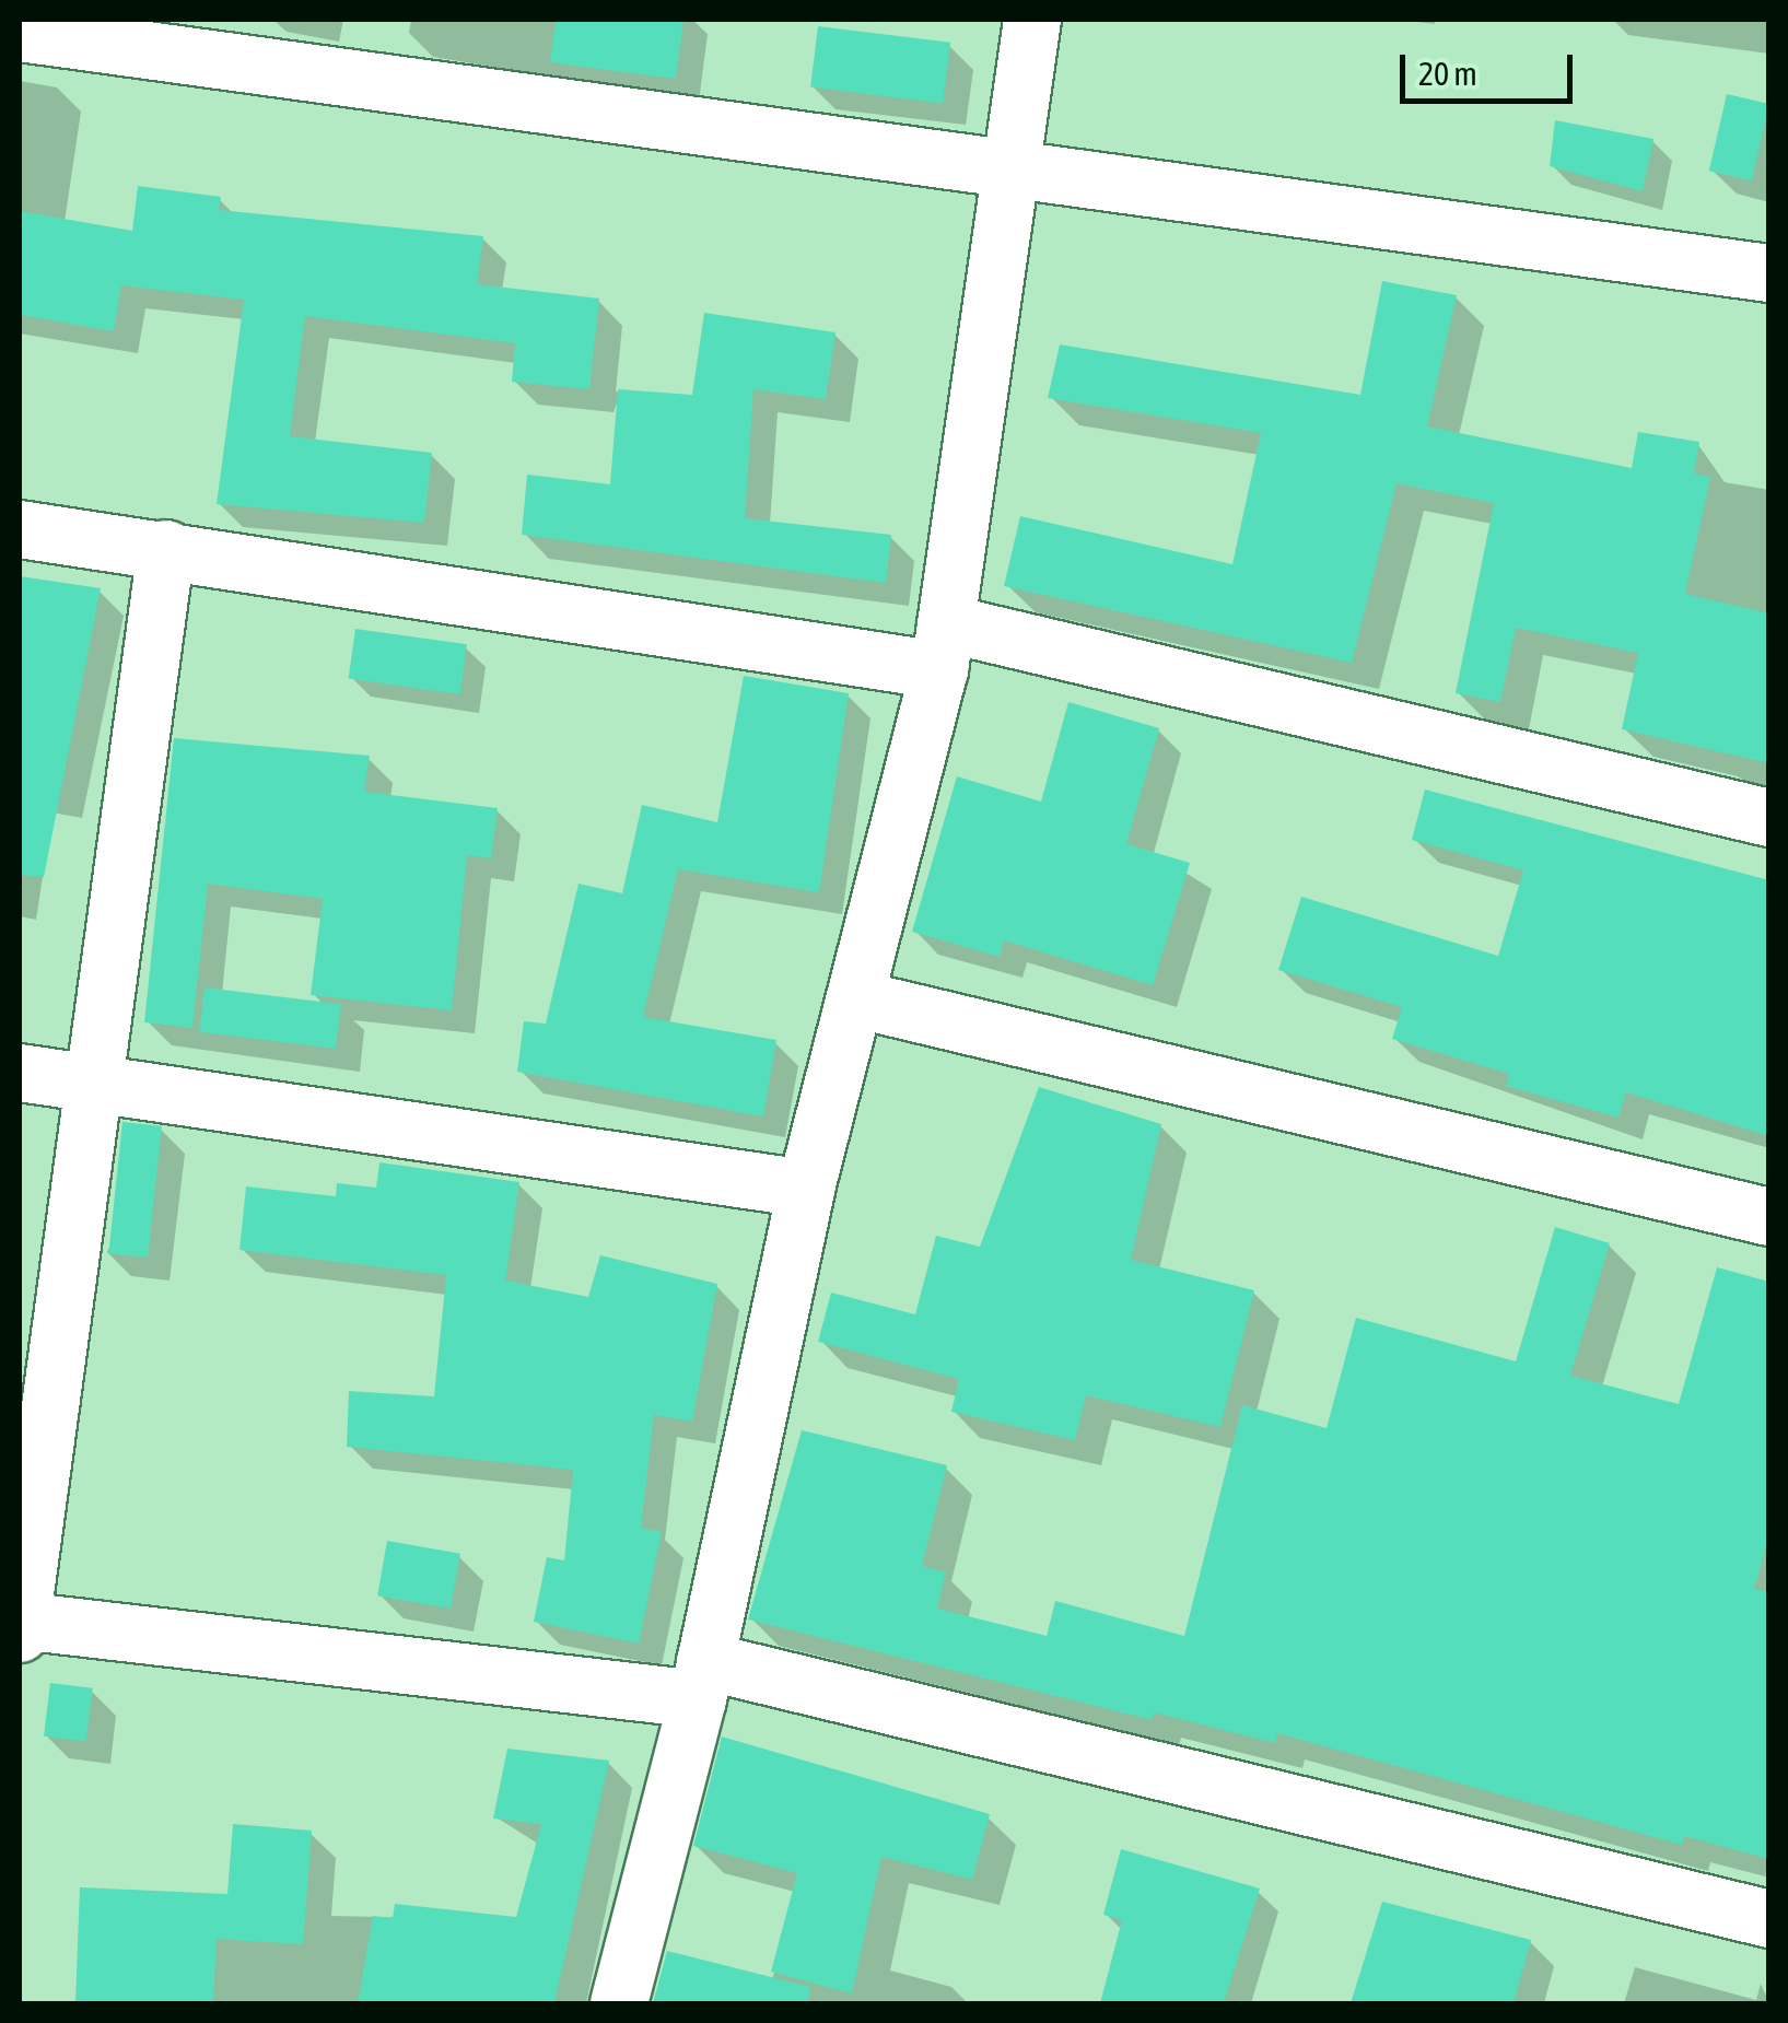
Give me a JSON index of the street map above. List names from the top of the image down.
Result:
{
  "scale_bar": "20 m"
}
